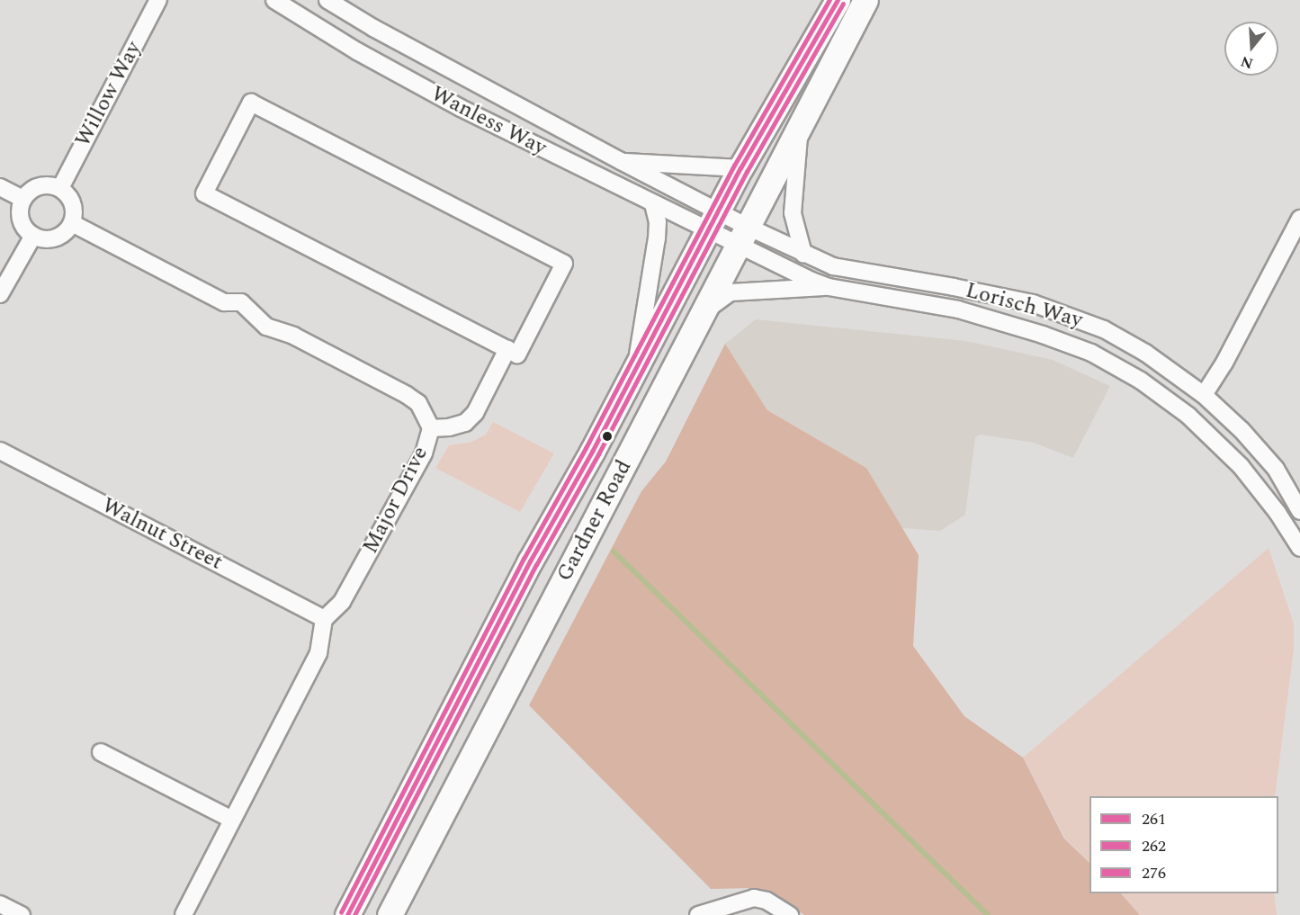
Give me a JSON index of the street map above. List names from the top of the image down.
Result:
{
  "streets": {
    "street": [
      "Willow Way",
      "Wanless Way",
      "Lorisch Way",
      "Major Drive",
      "Gardner Road",
      "Walnut Street"
    ]
  },
  "crossings": [
    ["Willow Way", "Major Drive"],
    ["Wanless Way", "Lorisch Way"],
    ["Wanless Way", "Gardner Road"],
    ["Lorisch Way", "Gardner Road"],
    ["Major Drive", "Walnut Street"]
  ],
  "lines": ["transit line 261", "transit line 276", "transit line 262"],
  "legend": ["261", "262", "276"],
  "north": "bottom"
}
